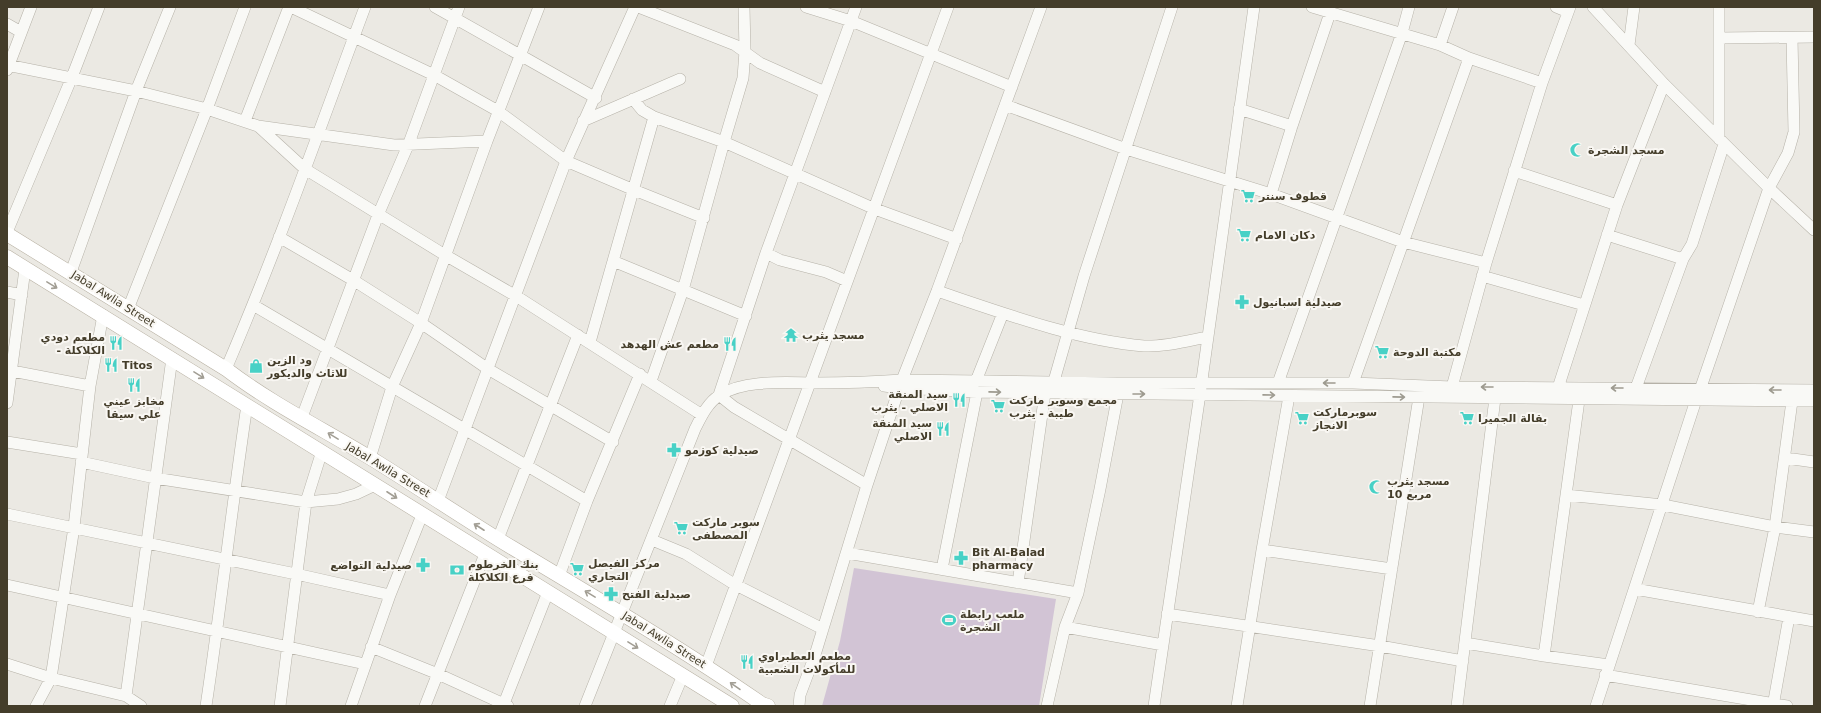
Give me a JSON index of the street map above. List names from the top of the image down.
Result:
{
  "streets": {
    "main road": ["Jabal Awlia Street"]
  },
  "places": {
    "mosque": ["مسجد الشجرة", "مسجد يثرب مربع 10"],
    "supermarket": [
      "قطوف سنتر",
      "دكان الامام",
      "مكتبة الدوحة",
      "مجمع وسوبر ماركت طيبة - يثرب",
      "سوبرماركت الانجاز",
      "بقالة الجميرا",
      "سوبر ماركت المصطفى",
      "مركز الفيصل التجاري"
    ],
    "pharmacy": [
      "صيدلية اسبانيول",
      "صيدلية كوزمو",
      "Bit Al-Balad pharmacy",
      "صيدلية التواضع",
      "صيدلية الفتح"
    ],
    "temple": ["مسجد يثرب"],
    "restaurant": [
      "مطعم دودي - الكلاكلة",
      "مطعم عش الهدهد",
      "Titos",
      "مخابز عيني علي سيقا",
      "سيد المنقة الاصلي - يثرب",
      "سيد المنقة الاصلي",
      "مطعم العطبراوي للمأكولات الشعبية"
    ],
    "shop": ["ود الزين للاثاث والديكور"],
    "bank": ["بنك الخرطوم فرع الكلاكلة"],
    "sports": ["ملعب رابطة الشجرة"]
  }
}
